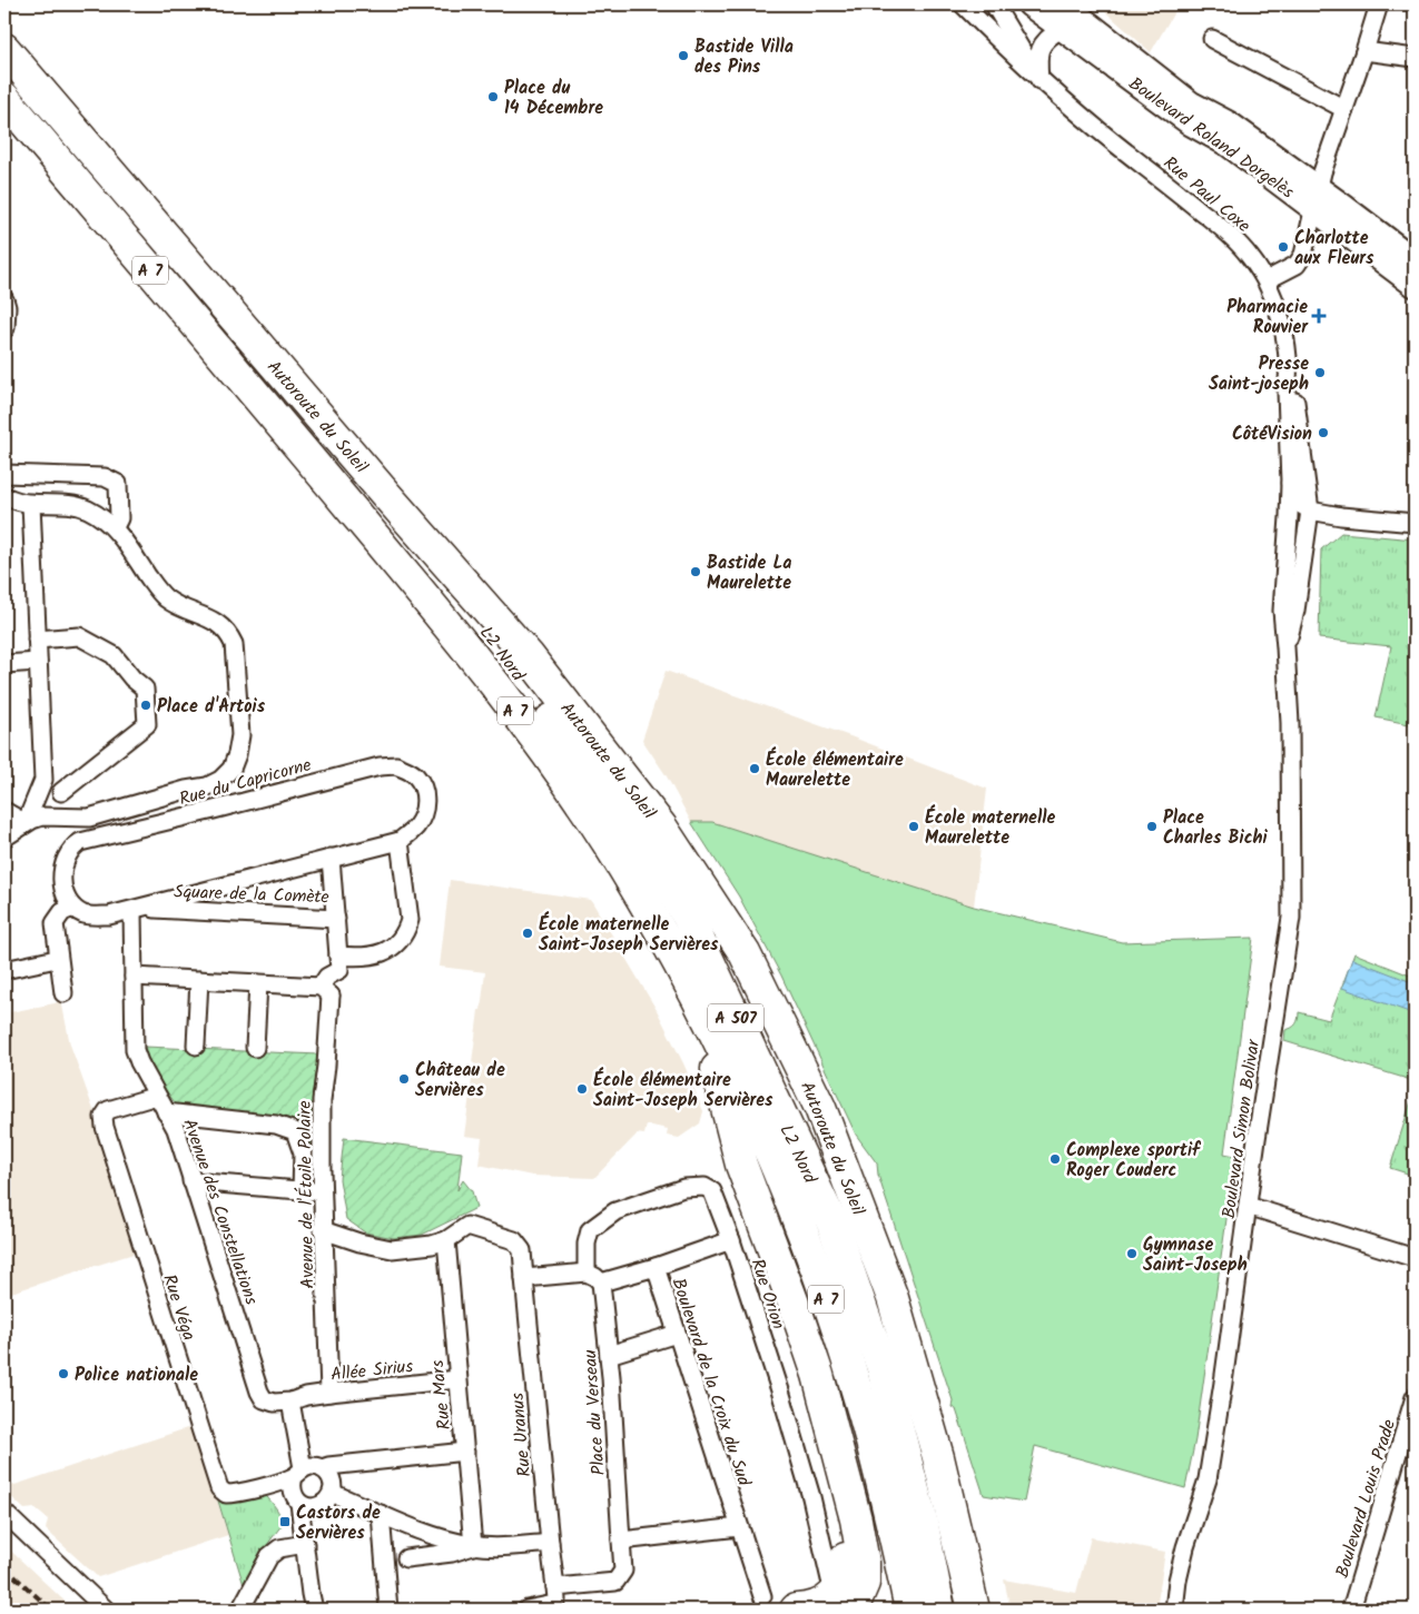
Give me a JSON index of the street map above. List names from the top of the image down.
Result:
{
  "streets": {
    "highway": [
      "A 7",
      "Autoroute du Soleil",
      "L2 Nord",
      "A 507"
    ],
    "main road": ["Boulevard Roland Dorgelès"],
    "street": [
      "Rue Paul Coxe",
      "Rue du Capricorne",
      "Square de la Comète",
      "Boulevard Simon Bolivar",
      "Avenue de l'Étoile Polaire",
      "Avenue des Constellations",
      "Rue Orion",
      "Rue Véga",
      "Allée Sirius",
      "Boulevard de la Croix du Sud",
      "Rue Mars",
      "Place du Verseau",
      "Rue Uranus",
      "Boulevard Louis Prade"
    ]
  },
  "crossings": [
    ["Rue Paul Coxe", "Boulevard Simon Bolivar"],
    ["Autoroute du Soleil", "L2 Nord"],
    ["Rue du Capricorne", "Square de la Comète"],
    ["Square de la Comète", "Avenue des Constellations"],
    ["Avenue de l'Étoile Polaire", "Allée Sirius"],
    ["Avenue des Constellations", "Rue Véga"],
    ["Avenue des Constellations", "Allée Sirius"],
    ["Allée Sirius", "Rue Mars"],
    ["Boulevard de la Croix du Sud", "Place du Verseau"],
    ["Place du Verseau", "Rue Uranus"]
  ],
  "places": {
    "other": [
      "Bastide Villa des Pins",
      "Place du 14 Décembre",
      "Charlotte aux Fleurs",
      "Presse Saint-joseph",
      "CôtéVision",
      "Bastide La Maurelette",
      "Place d'Artois",
      "École élémentaire Maurelette",
      "École maternelle Maurelette",
      "Place Charles Bichi",
      "École maternelle Saint-Joseph Servières",
      "Château de Servières",
      "École élémentaire Saint-Joseph Servières",
      "Complexe sportif Roger Couderc",
      "Gymnase Saint-Joseph",
      "Police nationale"
    ],
    "health": ["Pharmacie Rouvier"],
    "transit": ["Castors de Servières"]
  }
}
